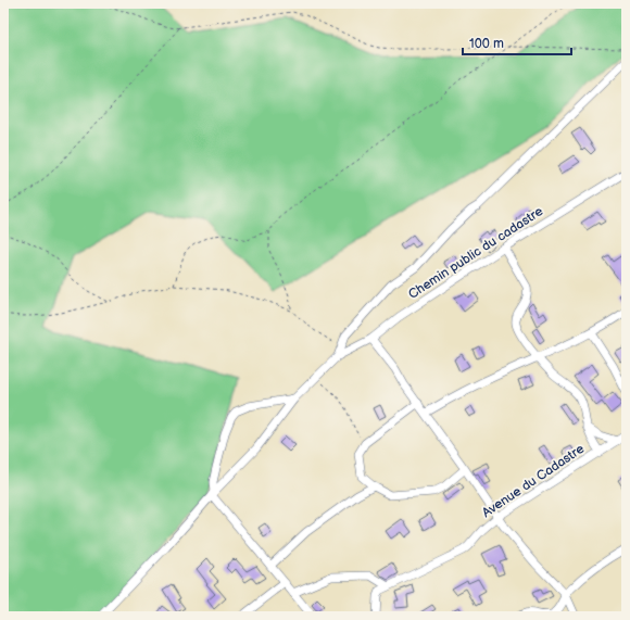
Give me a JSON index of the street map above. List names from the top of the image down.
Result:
{
  "streets": {
    "street": ["Chemin public du cadastre", "Avenue du Cadastre"]
  },
  "scale_bar": "100 m"
}
